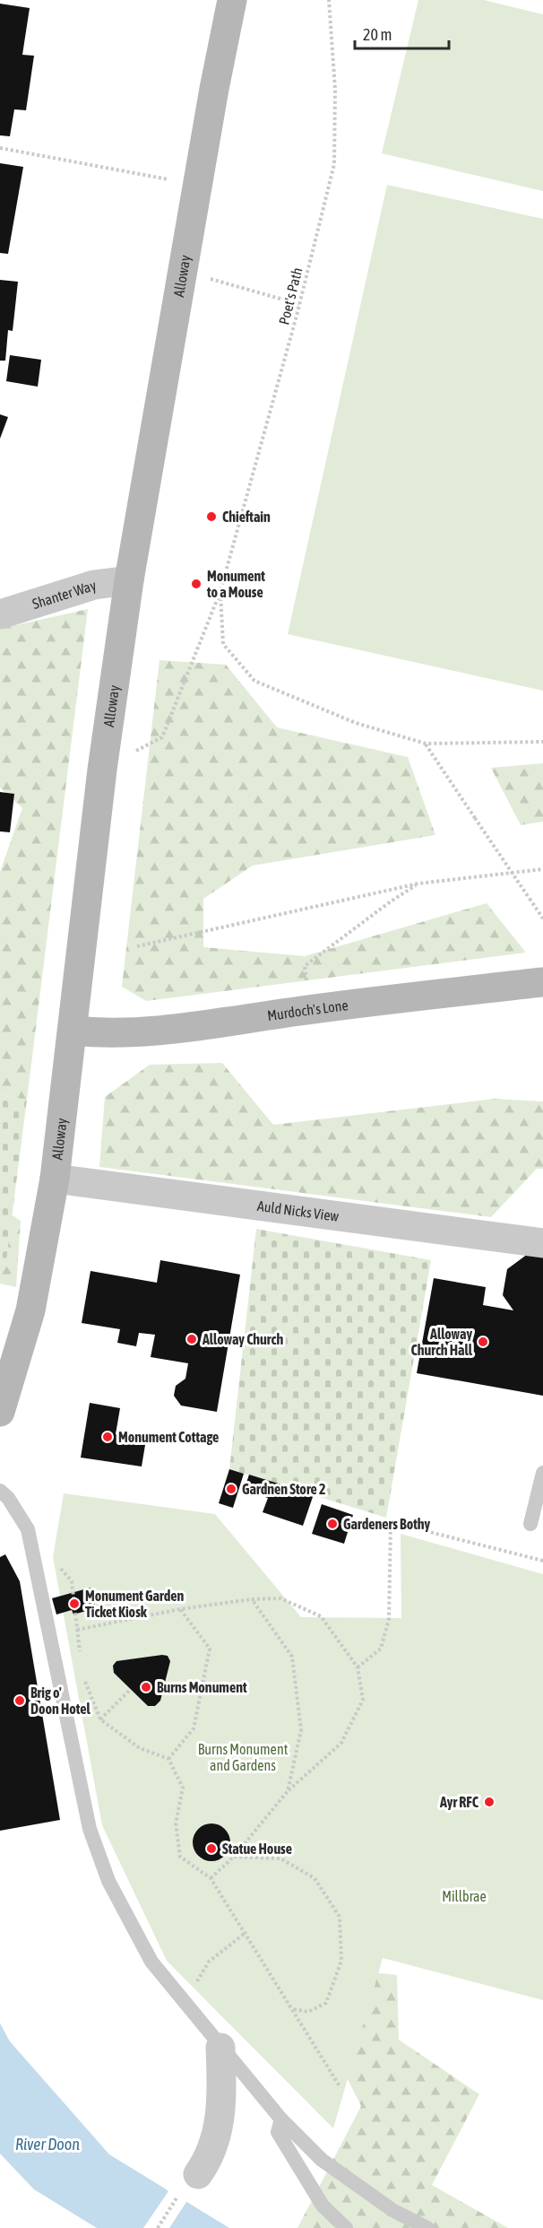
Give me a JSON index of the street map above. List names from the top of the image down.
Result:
{
  "streets": {
    "main road": ["Alloway", "Murdoch's Lone"],
    "street": ["Shanter Way", "Auld Nicks View"],
    "path": ["Poet's Path"]
  },
  "crossings": [
    ["Alloway", "Shanter Way"],
    ["Alloway", "Murdoch's Lone"],
    ["Alloway", "Auld Nicks View"]
  ],
  "water": ["River Doon"],
  "parks": ["Burns Monument and Gardens", "Millbrae"],
  "places": [
    "Chieftain",
    "Monument to a Mouse",
    "Alloway Church",
    "Alloway Church Hall",
    "Monument Cottage",
    "Gardnen Store 2",
    "Gardeners Bothy",
    "Monument Garden Ticket Kiosk",
    "Burns Monument",
    "Brig o' Doon Hotel",
    "Ayr RFC",
    "Statue House"
  ],
  "scale_bar": "20 m"
}
